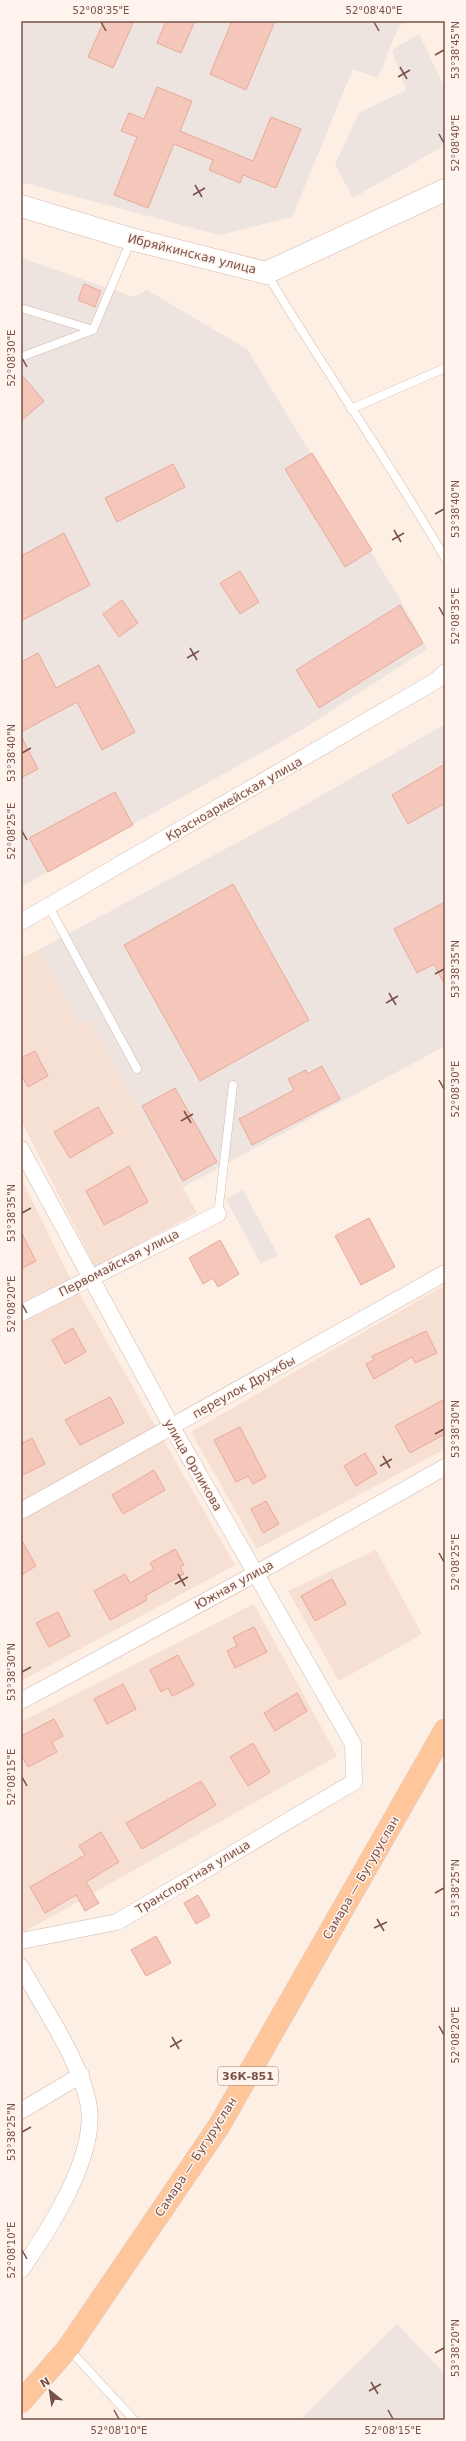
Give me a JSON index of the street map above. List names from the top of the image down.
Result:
{
  "streets": {
    "main road": ["Самара — Бугуруслан", "36К-851"],
    "street": [
      "Ибряйкинская улица",
      "Красноармейская улица",
      "Первомайская улица",
      "переулок Дружбы",
      "улица Орликова",
      "Южная улица",
      "Транспортная улица"
    ]
  },
  "crossings": [
    ["Первомайская улица", "улица Орликова"],
    ["переулок Дружбы", "улица Орликова"],
    ["улица Орликова", "Южная улица"],
    ["улица Орликова", "Транспортная улица"]
  ],
  "north": "top left",
  "coordinates": [
    "52°08'35\"E",
    "52°08'40\"E",
    "53°38'45\"N",
    "52°08'30\"E",
    "53°38'40\"N",
    "52°08'25\"E",
    "53°38'35\"N",
    "52°08'20\"E",
    "53°38'30\"N",
    "52°08'15\"E",
    "53°38'25\"N",
    "52°08'10\"E",
    "53°38'20\"N"
  ]
}
